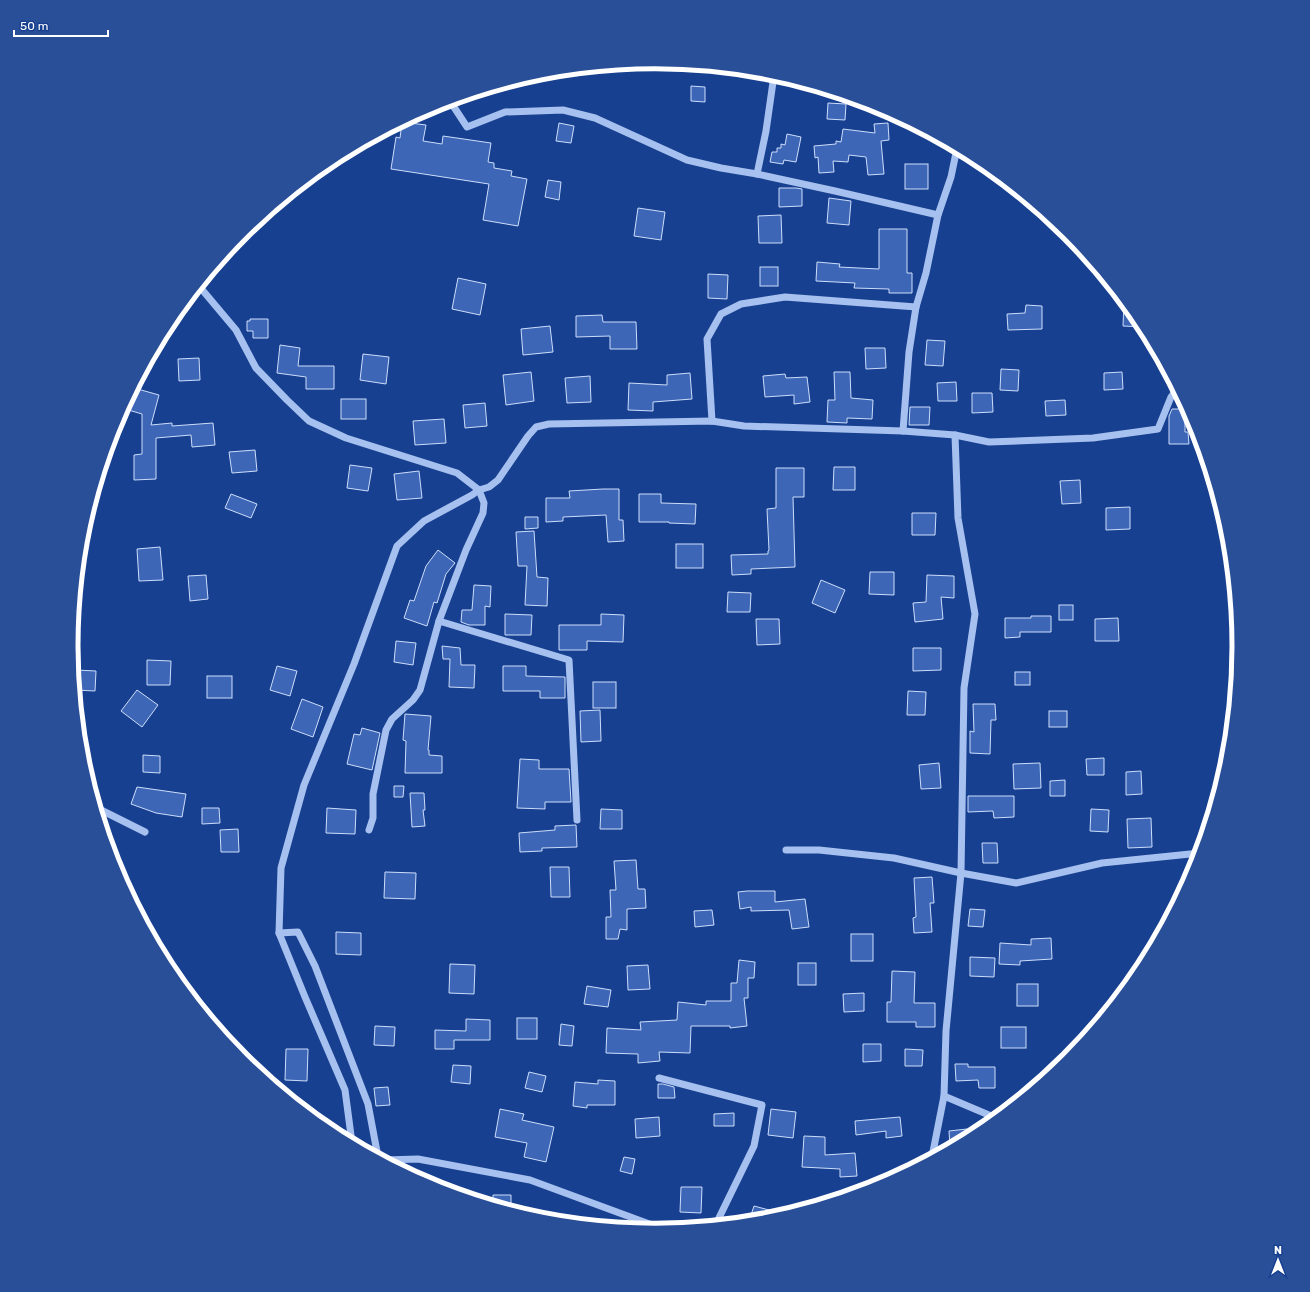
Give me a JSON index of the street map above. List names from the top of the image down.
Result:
{
  "scale_bar": "50 m",
  "north": "top"
}
